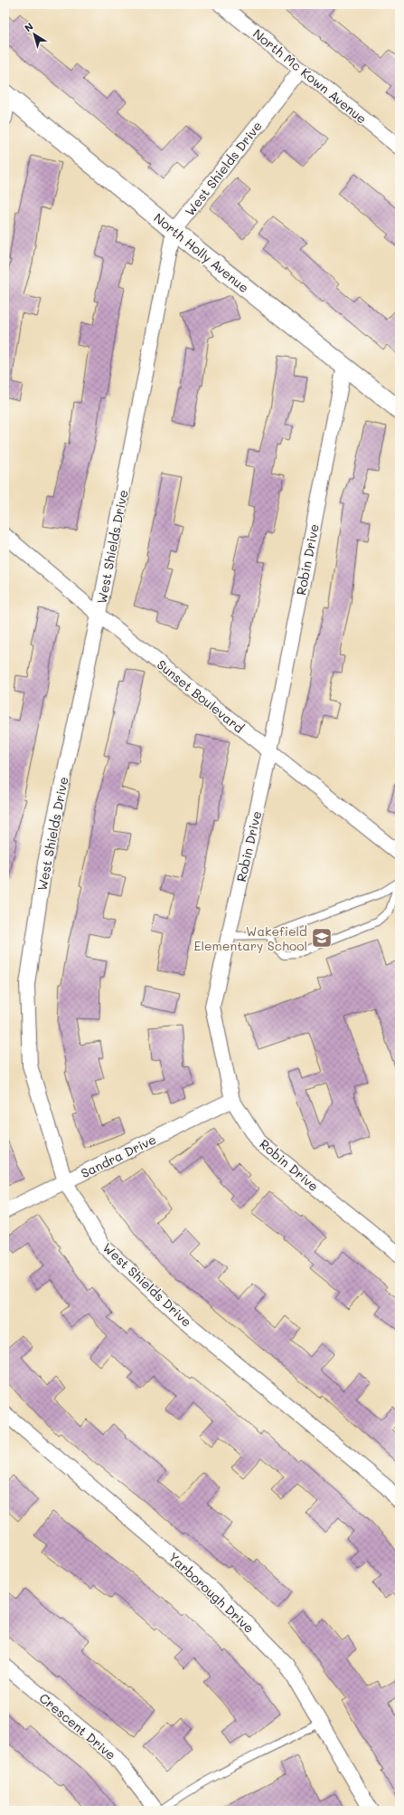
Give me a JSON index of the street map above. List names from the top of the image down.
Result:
{
  "streets": {
    "street": [
      "North Mc Kown Avenue",
      "West Shields Drive",
      "North Holly Avenue",
      "Robin Drive",
      "Sunset Boulevard",
      "Sandra Drive",
      "Yarborough Drive",
      "Crescent Drive"
    ]
  },
  "crossings": [
    ["North Mc Kown Avenue", "West Shields Drive"],
    ["West Shields Drive", "North Holly Avenue"],
    ["West Shields Drive", "Sunset Boulevard"],
    ["West Shields Drive", "Sandra Drive"],
    ["North Holly Avenue", "Robin Drive"],
    ["Robin Drive", "Sunset Boulevard"],
    ["Robin Drive", "Sandra Drive"]
  ],
  "places": {
    "school or university": ["Wakefield Elementary School"]
  },
  "north": "top left"
}
